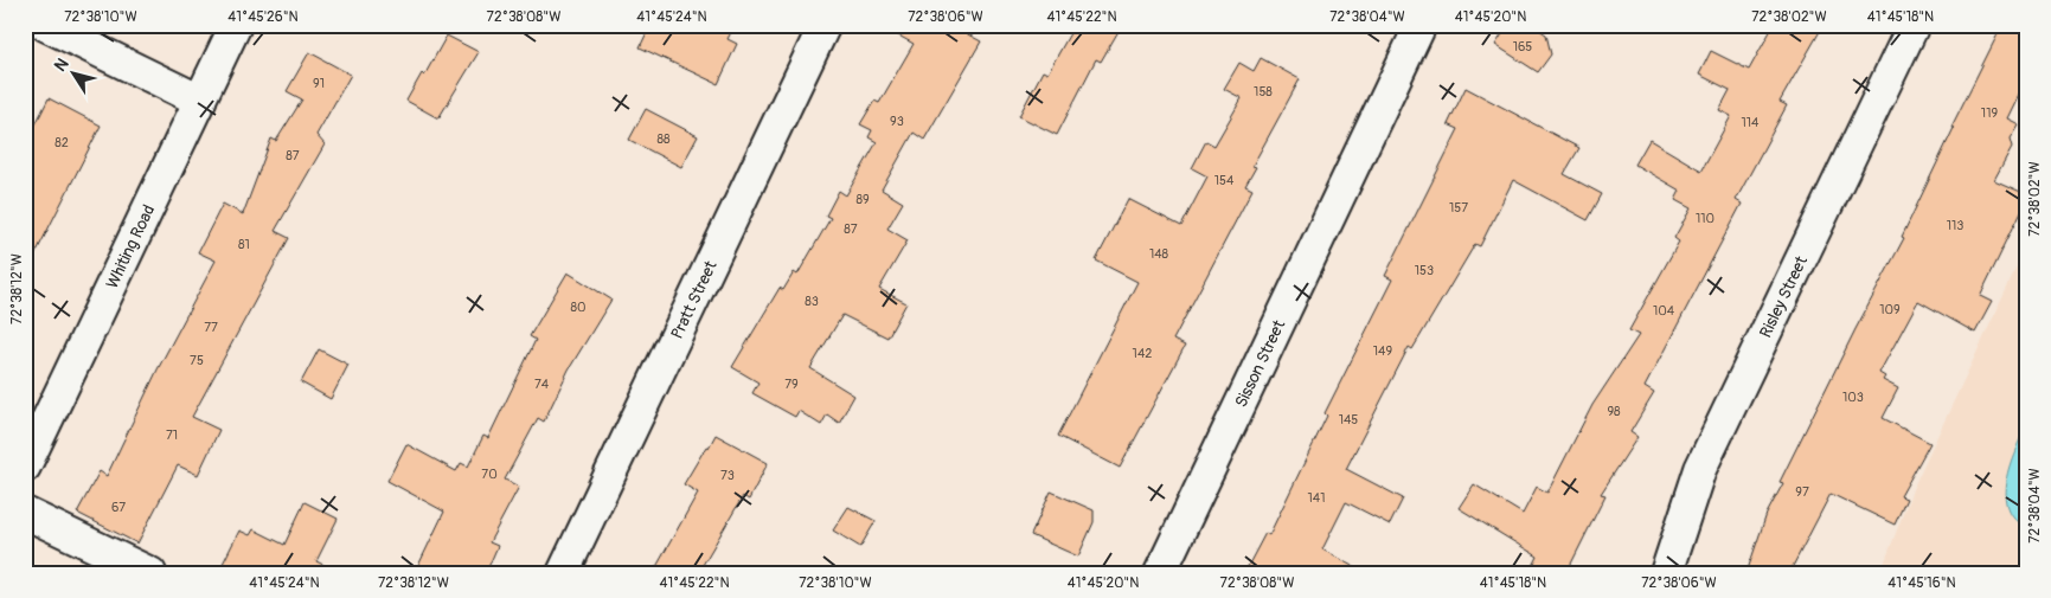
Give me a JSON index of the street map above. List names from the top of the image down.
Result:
{
  "streets": {
    "street": [
      "Whiting Road",
      "Risley Street",
      "Pratt Street",
      "Sisson Street"
    ]
  },
  "house_numbers": [
    "165",
    "91",
    "158",
    "119",
    "93",
    "114",
    "88",
    "82",
    "87",
    "154",
    "89",
    "157",
    "110",
    "113",
    "87",
    "81",
    "148",
    "153",
    "83",
    "80",
    "109",
    "104",
    "77",
    "149",
    "142",
    "75",
    "74",
    "79",
    "103",
    "98",
    "145",
    "71",
    "70",
    "73",
    "97",
    "141",
    "67"
  ],
  "north": "top left",
  "coordinates": [
    "72°38'10\"W",
    "41°45'26\"N",
    "72°38'08\"W",
    "41°45'24\"N",
    "72°38'06\"W",
    "41°45'22\"N",
    "72°38'04\"W",
    "41°45'20\"N",
    "72°38'02\"W",
    "41°45'18\"N",
    "72°38'12\"W",
    "41°45'16\"N"
  ]
}
